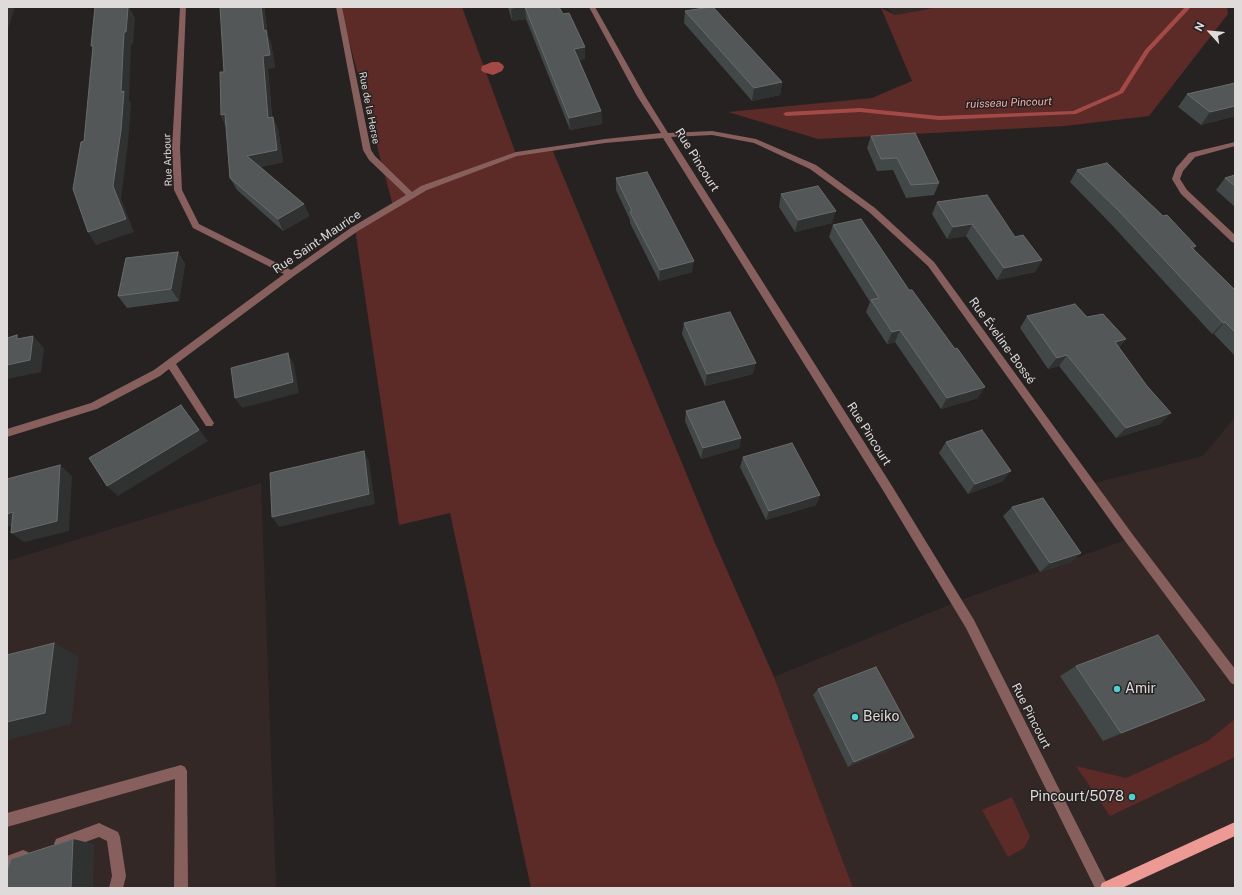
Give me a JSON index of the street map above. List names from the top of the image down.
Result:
{
  "streets": {
    "street": [
      "Rue de la Herse",
      "Rue Arbour",
      "Rue Pincourt",
      "Rue Saint-Maurice",
      "Rue Éveline-Bossé"
    ]
  },
  "crossings": [
    ["Rue de la Herse", "Rue Saint-Maurice"],
    ["Rue Arbour", "Rue Saint-Maurice"],
    ["Rue Pincourt", "Rue Saint-Maurice"],
    ["Rue Pincourt", "Rue Éveline-Bossé"],
    ["Rue Saint-Maurice", "Rue Éveline-Bossé"]
  ],
  "water": ["ruisseau Pincourt"],
  "places": ["Amir", "Beiko", "Pincourt/5078"],
  "north": "top left"
}
